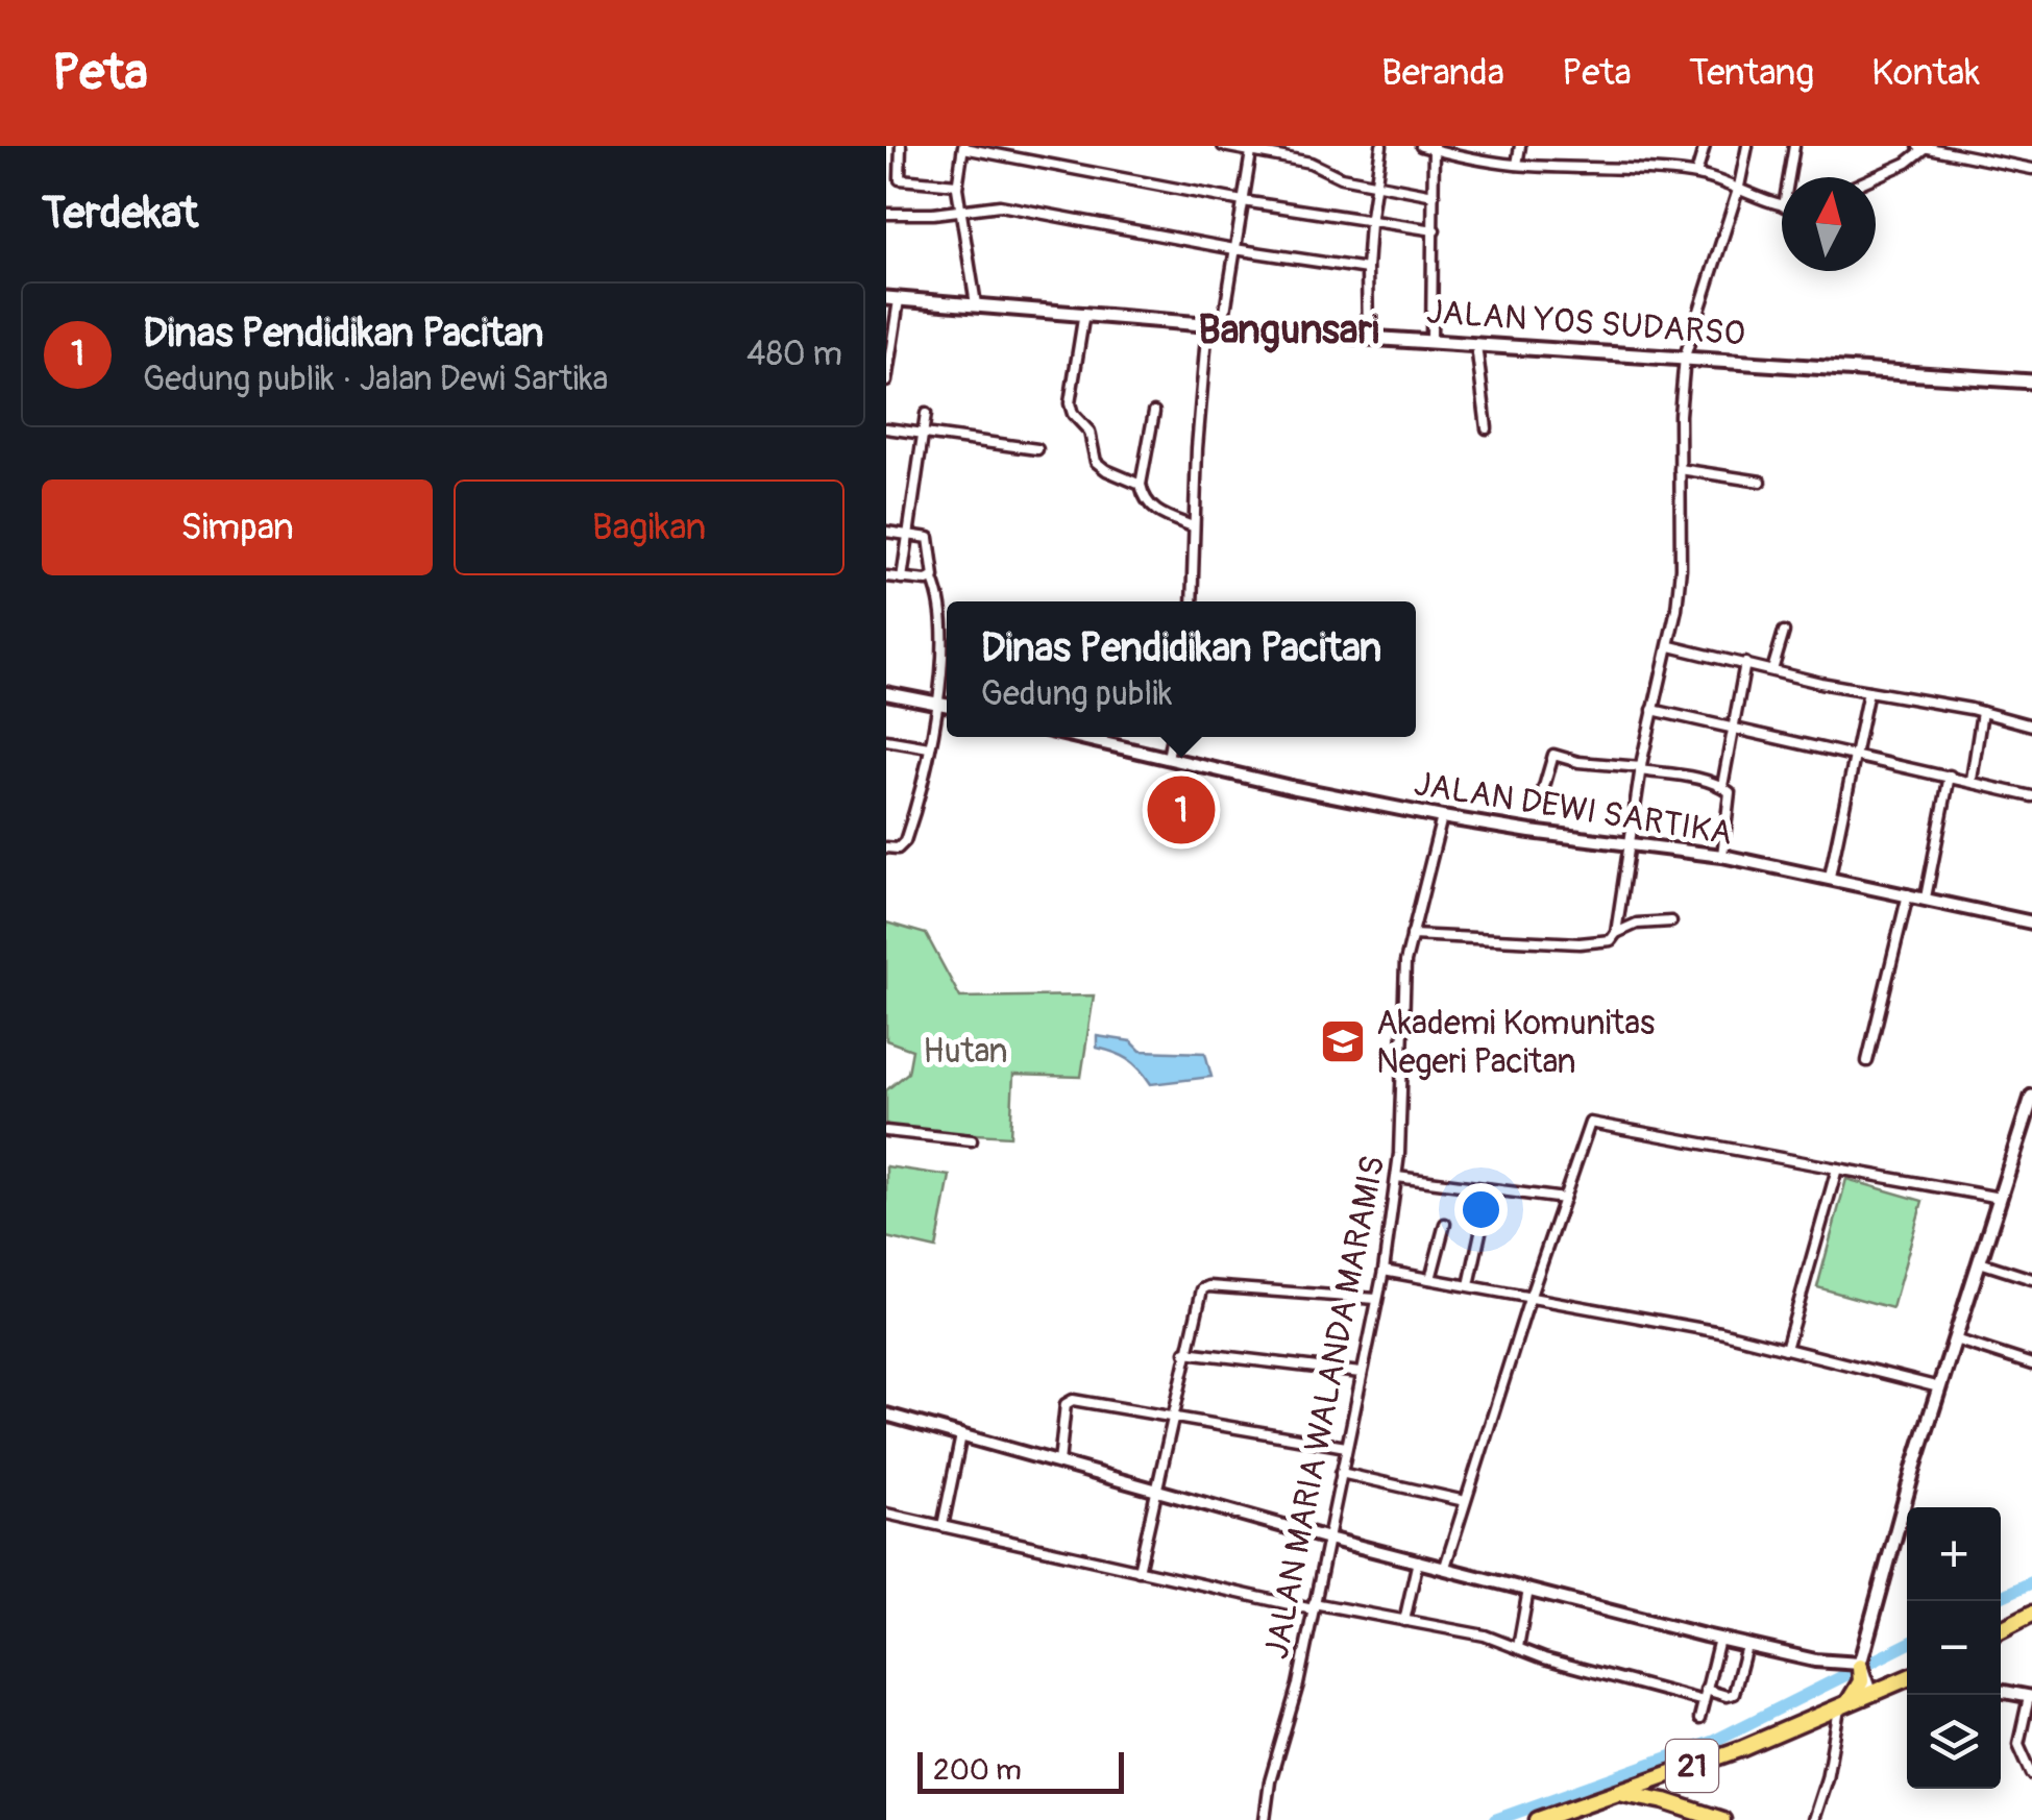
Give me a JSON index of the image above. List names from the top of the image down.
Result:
{
  "streets": {
    "highway": ["21"],
    "main road": ["JALAN YOS SUDARSO"],
    "street": ["JALAN DEWI SARTIKA", "JALAN MARIA WALANDA MARAMIS"]
  },
  "crossings": [
    ["JALAN DEWI SARTIKA", "JALAN MARIA WALANDA MARAMIS"]
  ],
  "districts": ["Bangunsari"],
  "parks": ["Hutan"],
  "places": {
    "school or university": ["Akademi Komunitas Negeri Pacitan"]
  },
  "scale_bar": "200 m",
  "north": "top",
  "page": {
    "header": "Peta",
    "nav": [
      "Beranda",
      "Peta",
      "Tentang",
      "Kontak"
    ],
    "heading": "Terdekat",
    "list": [
      {
        "mark": "1",
        "name": "Dinas Pendidikan Pacitan",
        "note": "Gedung publik · Jalan Dewi Sartika",
        "value": "480 m"
      }
    ],
    "buttons": ["Simpan", "Bagikan"],
    "popup": ["Dinas Pendidikan Pacitan", "Gedung publik"],
    "pins": "1",
    "map_buttons": ["+", "−"],
    "scale": "200 m"
  }
}
